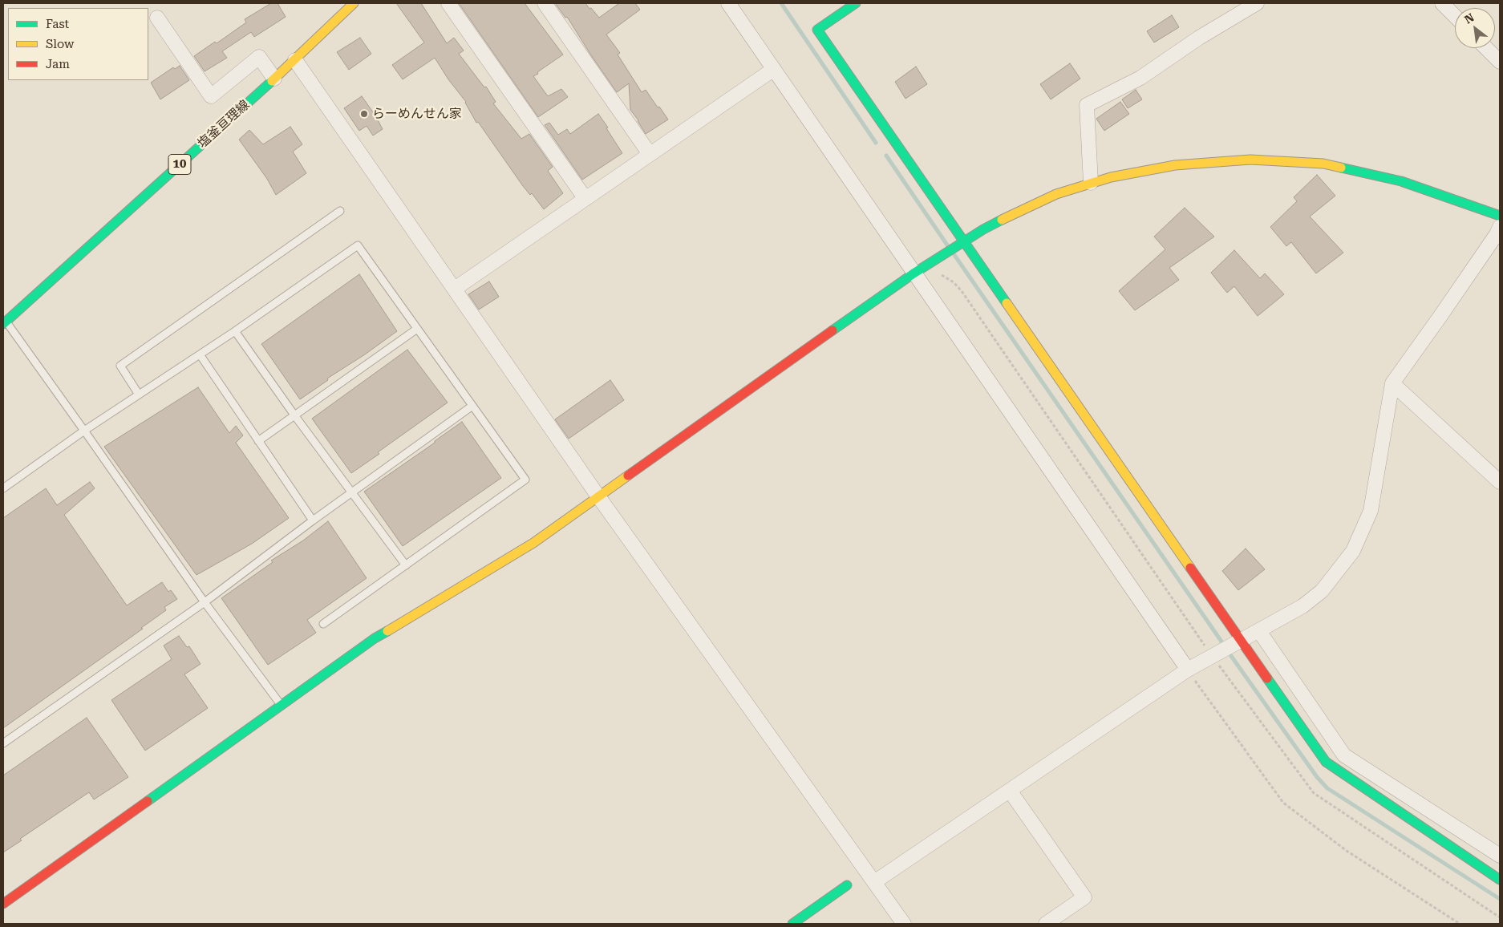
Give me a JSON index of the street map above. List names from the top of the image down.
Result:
{
  "streets": {
    "street": ["塩釜亘理線", "10"]
  },
  "places": ["らーめんせん家"],
  "legend": ["Fast", "Slow", "Jam"],
  "north": "top left"
}
